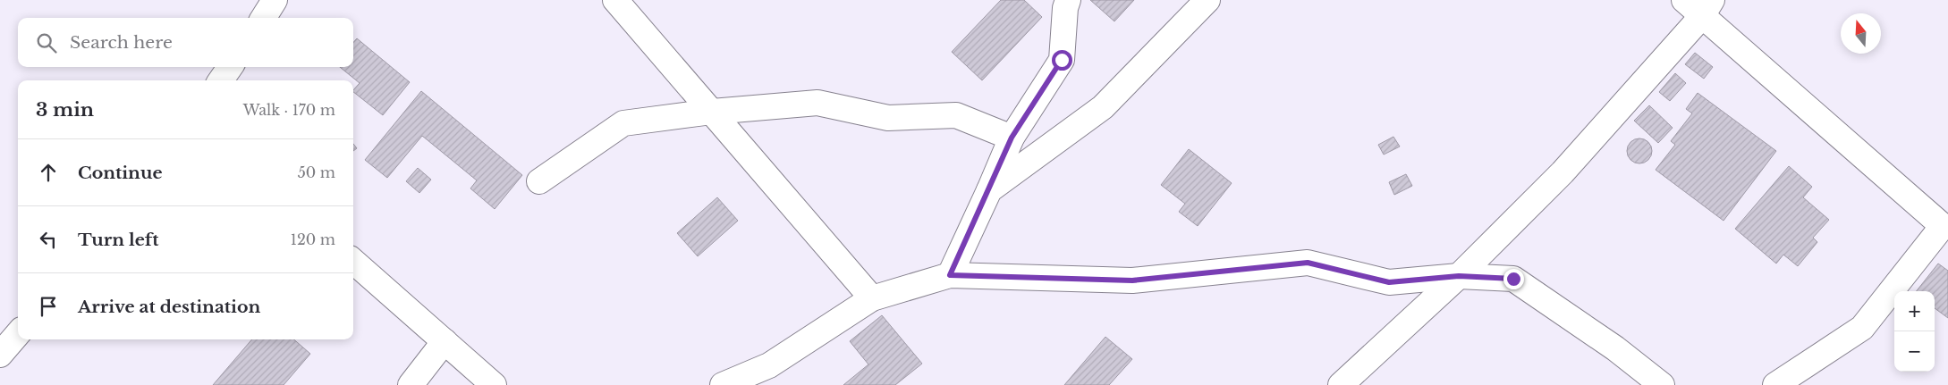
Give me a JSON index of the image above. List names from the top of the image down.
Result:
{
  "north": "top",
  "page": {
    "search": "Search here",
    "heading": ["3 min", "Walk · 170 m"],
    "list": [
      ["Continue", "50 m"],
      ["Turn left", "120 m"],
      "Arrive at destination"
    ],
    "map_buttons": ["+", "−"]
  }
}
